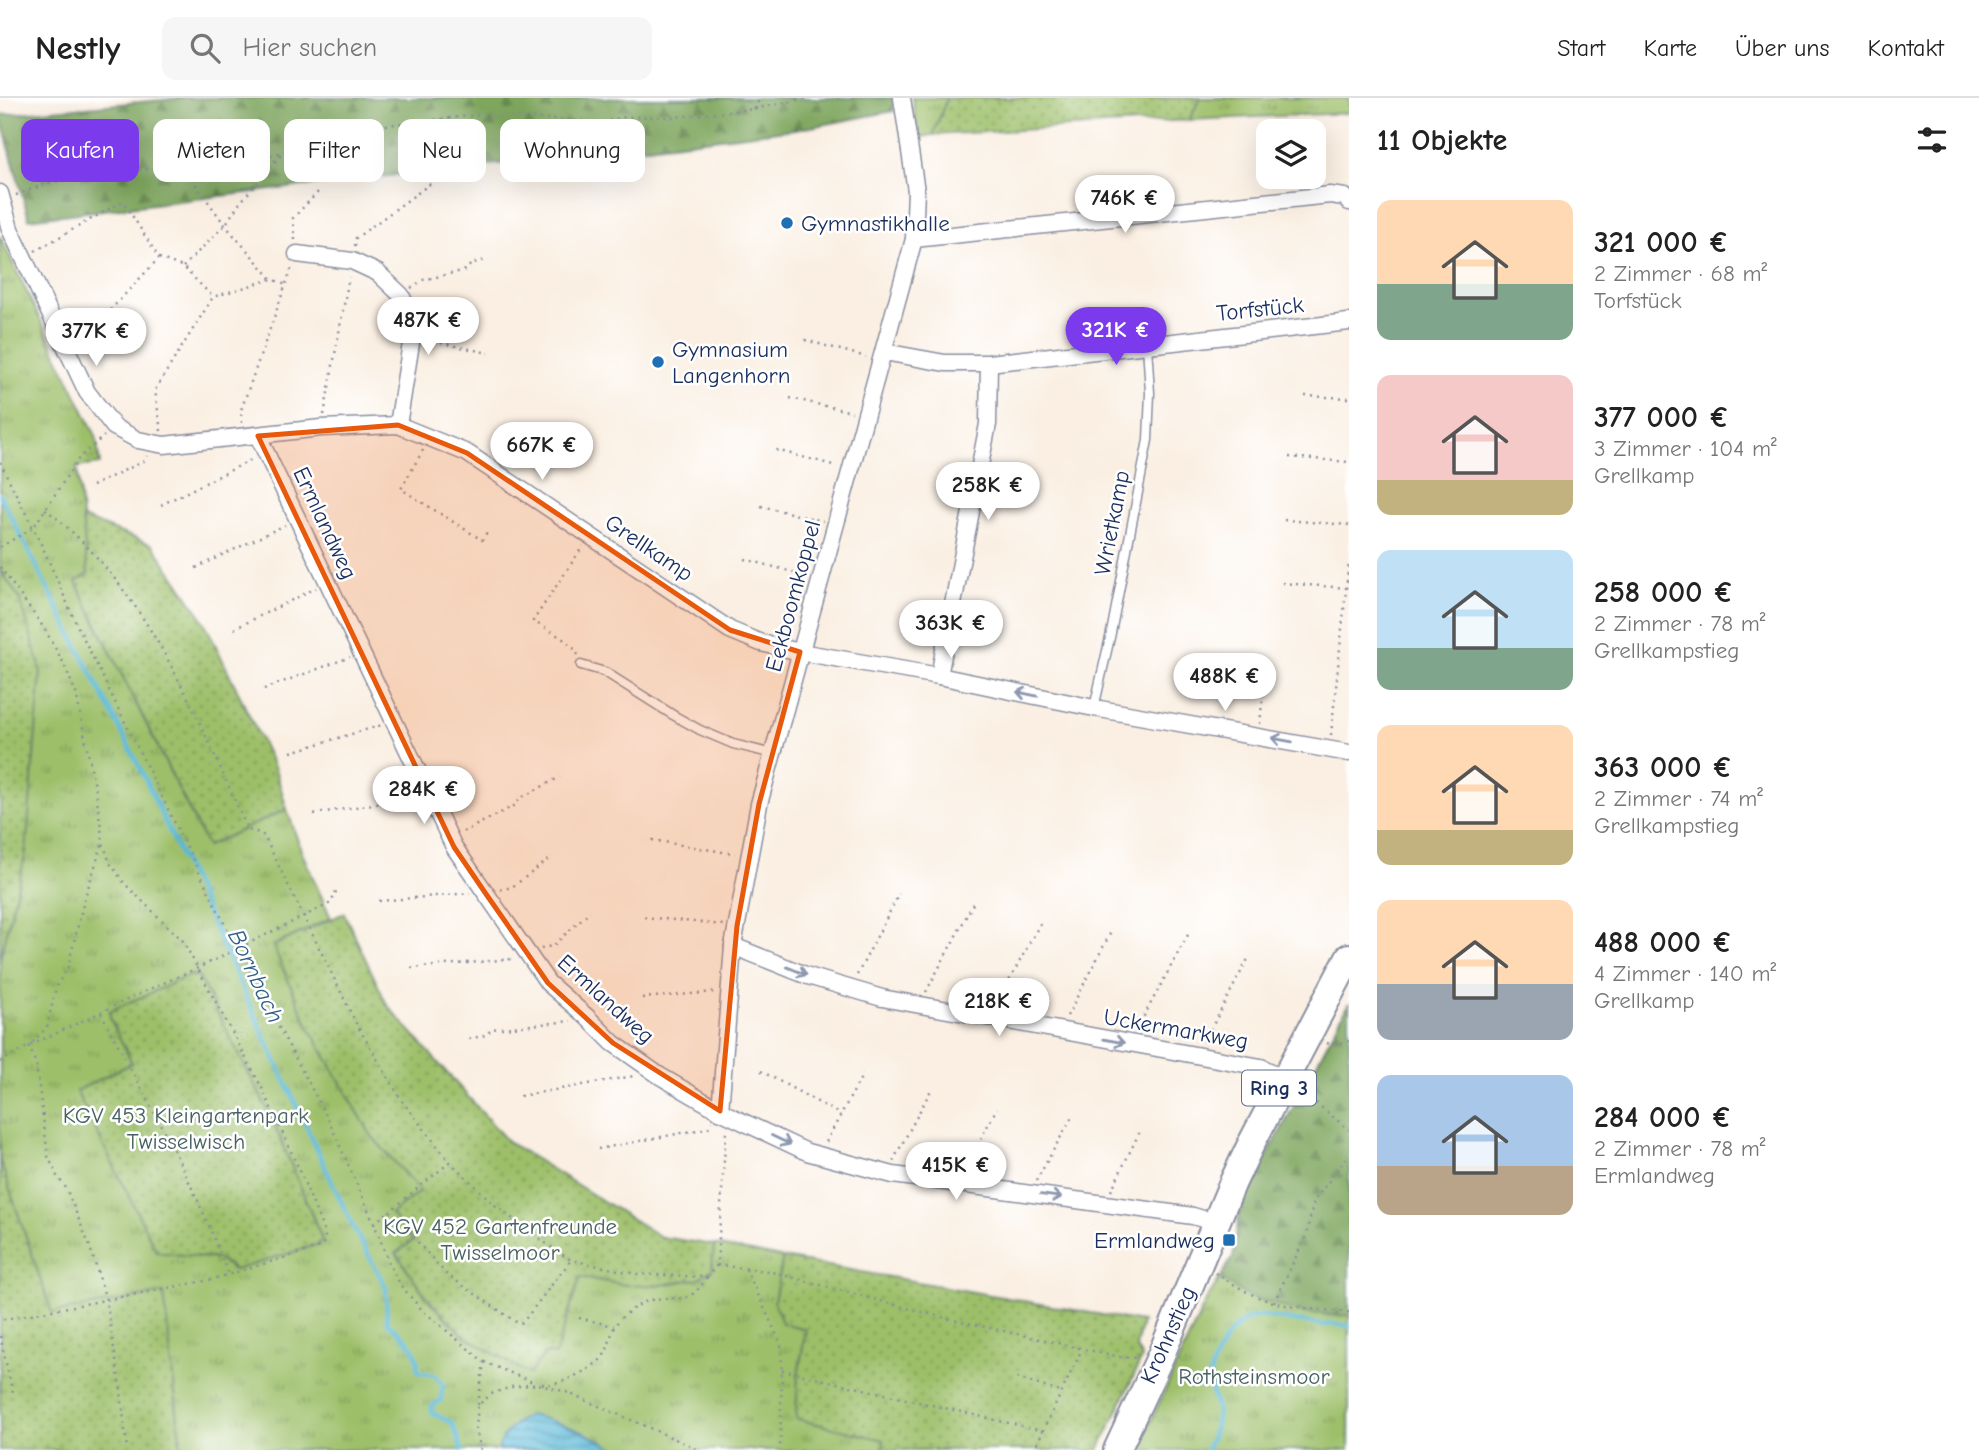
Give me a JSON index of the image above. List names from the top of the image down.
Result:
{
  "streets": {
    "main road": ["Ring 3", "Krohnstieg"],
    "street": [
      "Torfstück",
      "Ermlandweg",
      "Grellkamp",
      "Eekboomkoppel",
      "Uckermarkweg"
    ],
    "lane": ["Wrietkamp"]
  },
  "crossings": [
    ["Torfstück", "Wrietkamp"],
    ["Torfstück", "Eekboomkoppel"],
    ["Ermlandweg", "Grellkamp"],
    ["Ermlandweg", "Eekboomkoppel"],
    ["Ermlandweg", "Krohnstieg"],
    ["Wrietkamp", "Grellkamp"],
    ["Grellkamp", "Eekboomkoppel"],
    ["Eekboomkoppel", "Uckermarkweg"],
    ["Uckermarkweg", "Krohnstieg"]
  ],
  "water": ["Bornbach"],
  "parks": ["KGV 453 Kleingartenpark Twisselwisch", "KGV 452 Gartenfreunde Twisselmoor", "Rothsteinsmoor"],
  "places": {
    "other": ["Gymnastikhalle", "Gymnasium Langenhorn"],
    "transit": ["Ermlandweg"]
  },
  "page": {
    "header": "Nestly",
    "search": "Hier suchen",
    "nav": [
      "Start",
      "Karte",
      "Über uns",
      "Kontakt"
    ],
    "heading": "11 Objekte",
    "chip": [
      "Kaufen",
      "Mieten",
      "Filter",
      "Neu",
      "Wohnung"
    ],
    "price": [
      "746K €",
      "487K €",
      "321K €",
      "377K €",
      "667K €",
      "258K €",
      "363K €",
      "488K €",
      "284K €",
      "218K €",
      "415K €"
    ],
    "list": [
      {
        "name": "321 000 €",
        "note": "2 Zimmer · 68 m² · Torfstück"
      },
      {
        "name": "377 000 €",
        "note": "3 Zimmer · 104 m² · Grellkamp"
      },
      {
        "name": "258 000 €",
        "note": "2 Zimmer · 78 m² · Grellkampstieg"
      },
      {
        "name": "363 000 €",
        "note": "2 Zimmer · 74 m² · Grellkampstieg"
      },
      {
        "name": "488 000 €",
        "note": "4 Zimmer · 140 m² · Grellkamp"
      },
      {
        "name": "284 000 €",
        "note": "2 Zimmer · 78 m² · Ermlandweg"
      }
    ]
  }
}
